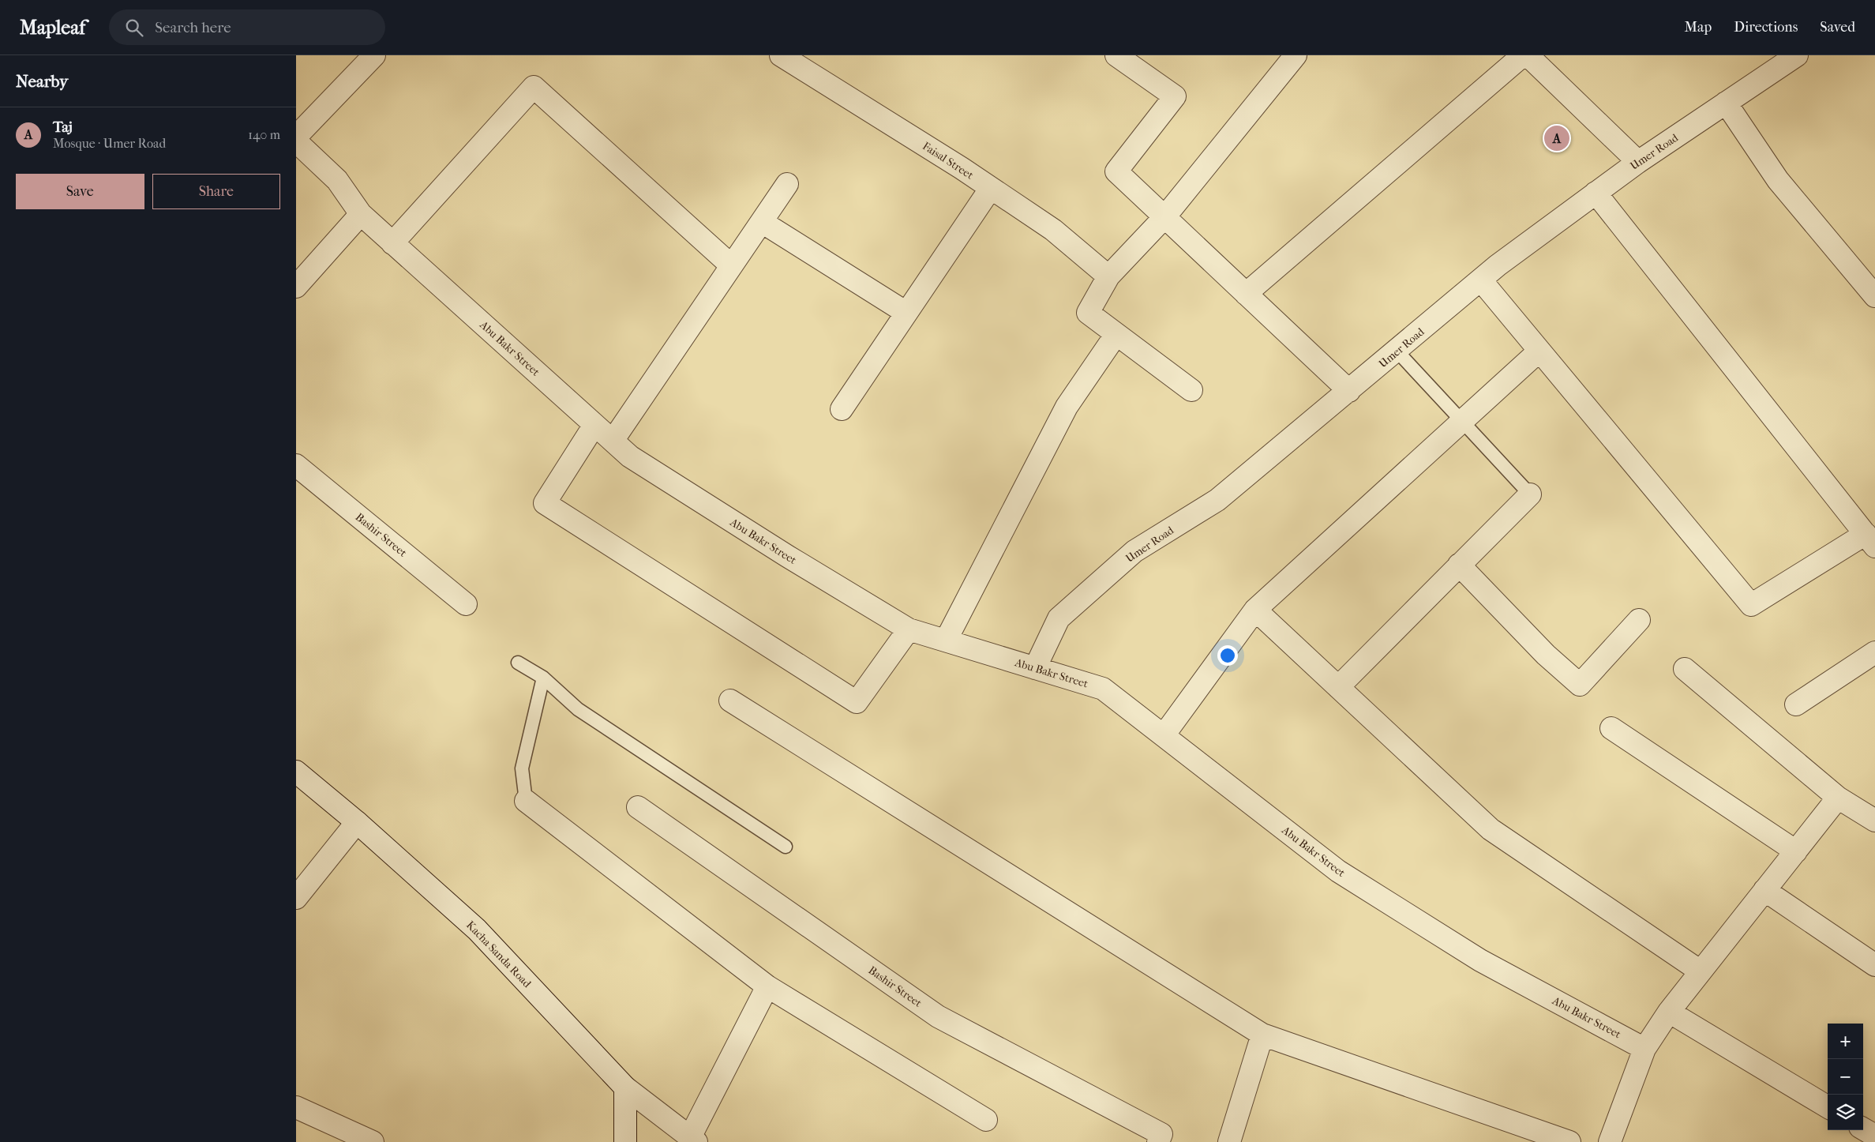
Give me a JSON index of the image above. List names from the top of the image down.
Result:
{
  "streets": {
    "street": [
      "Umer Road",
      "Faisal Street",
      "Abu Bakr Street",
      "Bashir Street",
      "Kacha Sanda Road"
    ]
  },
  "crossings": [
    ["Umer Road", "Abu Bakr Street"]
  ],
  "page": {
    "header": "Mapleaf",
    "search": "Search here",
    "nav": ["Map", "Directions", "Saved"],
    "heading": "Nearby",
    "list": [
      {
        "mark": "A",
        "name": "Taj",
        "note": "Mosque · Umer Road",
        "value": "140 m"
      }
    ],
    "pins": "A",
    "buttons": ["Save", "Share"],
    "map_buttons": ["+", "−"]
  }
}
